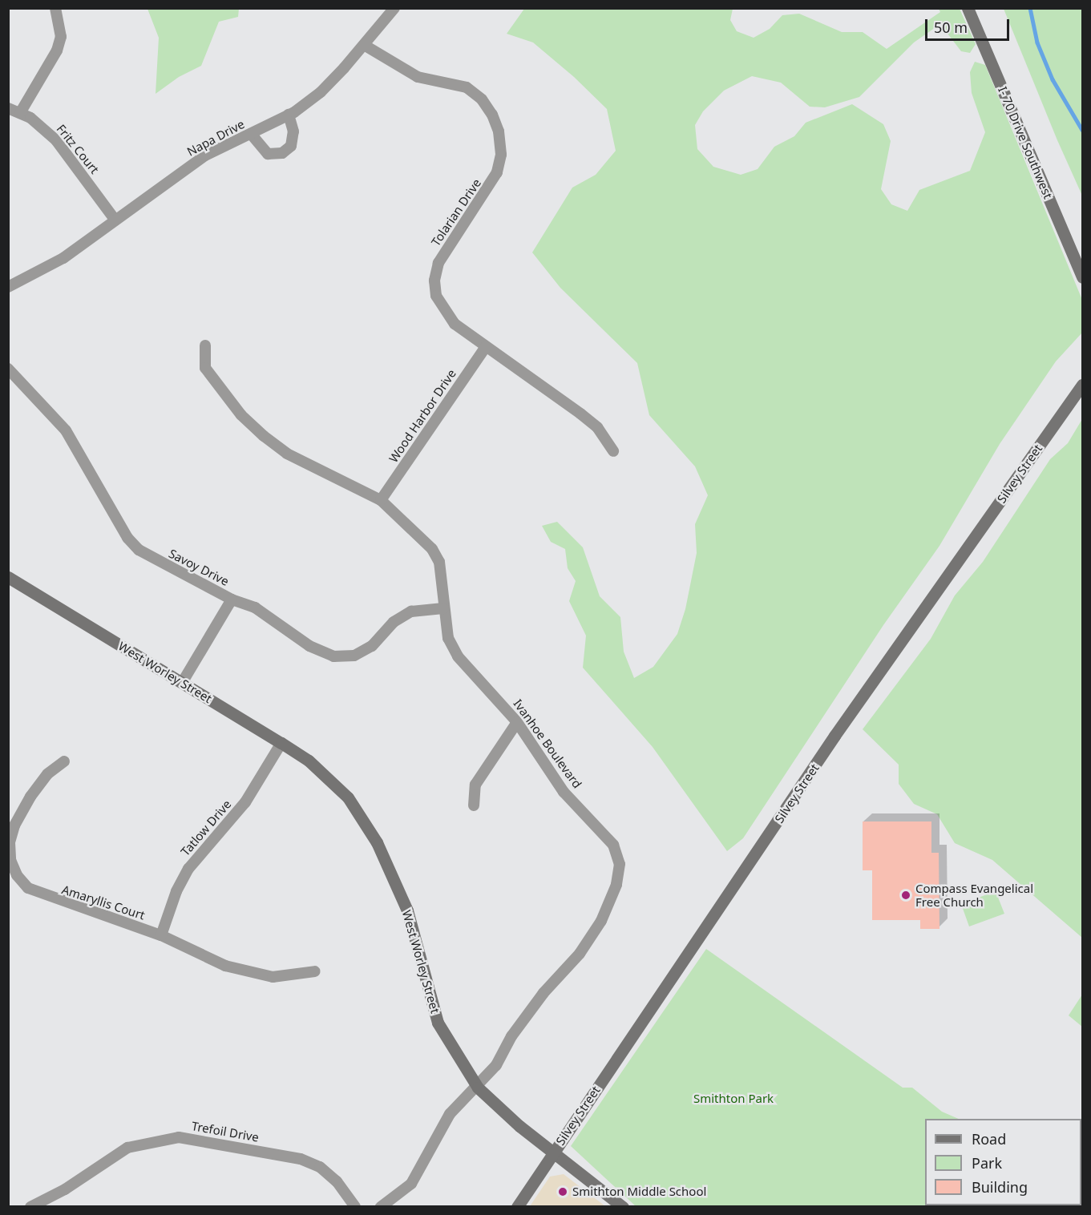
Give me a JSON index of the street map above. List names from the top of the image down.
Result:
{
  "streets": {
    "street": [
      "Napa Drive",
      "I- 70 Drive Southwest",
      "Fritz Court",
      "Tolarian Drive",
      "Wood Harbor Drive",
      "Silvey Street",
      "Savoy Drive",
      "West Worley Street",
      "Ivanhoe Boulevard",
      "Tatlow Drive",
      "Amaryllis Court",
      "Trefoil Drive"
    ]
  },
  "crossings": [
    ["Napa Drive", "Fritz Court"],
    ["Napa Drive", "Tolarian Drive"],
    ["Tolarian Drive", "Wood Harbor Drive"],
    ["Wood Harbor Drive", "Ivanhoe Boulevard"],
    ["Silvey Street", "West Worley Street"],
    ["Savoy Drive", "Ivanhoe Boulevard"],
    ["West Worley Street", "Ivanhoe Boulevard"],
    ["West Worley Street", "Tatlow Drive"],
    ["Tatlow Drive", "Amaryllis Court"]
  ],
  "parks": ["Smithton Park"],
  "places": ["Compass Evangelical Free Church", "Smithton Middle School"],
  "legend": ["Road", "Park", "Building"],
  "scale_bar": "50 m"
}
